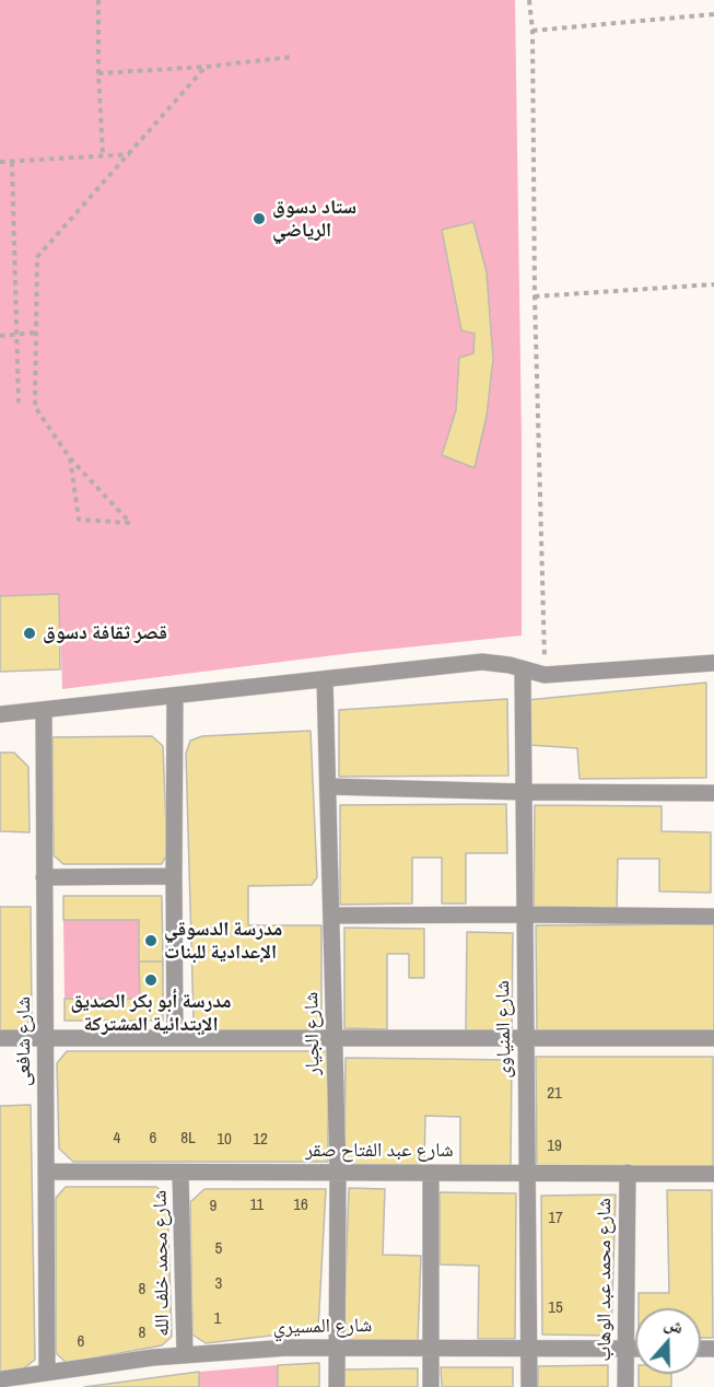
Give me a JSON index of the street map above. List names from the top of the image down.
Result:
{
  "streets": {
    "street": [
      "شارع المنياوى",
      "شارع الجيار",
      "شارع شافعى",
      "شارع عبد الفتاح صقر",
      "شارع محمد خلف الله",
      "شارع محمد عبد الوهاب",
      "شارع المسيري"
    ]
  },
  "crossings": [
    ["شارع المنياوى", "شارع عبد الفتاح صقر"],
    ["شارع المنياوى", "شارع المسيري"],
    ["شارع الجيار", "شارع عبد الفتاح صقر"],
    ["شارع الجيار", "شارع المسيري"],
    ["شارع شافعى", "شارع عبد الفتاح صقر"],
    ["شارع شافعى", "شارع المسيري"],
    ["شارع عبد الفتاح صقر", "شارع محمد خلف الله"],
    ["شارع عبد الفتاح صقر", "شارع محمد عبد الوهاب"],
    ["شارع محمد خلف الله", "شارع المسيري"],
    ["شارع محمد عبد الوهاب", "شارع المسيري"]
  ],
  "places": [
    "ستاد دسوق الرياضي",
    "قصر ثقافة دسوق",
    "مدرسة الدسوقي الإعدادية للبنات",
    "مدرسة أبو بكر الصديق الإبتدائية المشتركة"
  ],
  "house_numbers": [
    "21",
    "4",
    "6",
    "8L",
    "10",
    "12",
    "19",
    "11",
    "16",
    "9",
    "17",
    "5",
    "3",
    "8",
    "15",
    "1",
    "8",
    "6"
  ],
  "north": "top"
}
